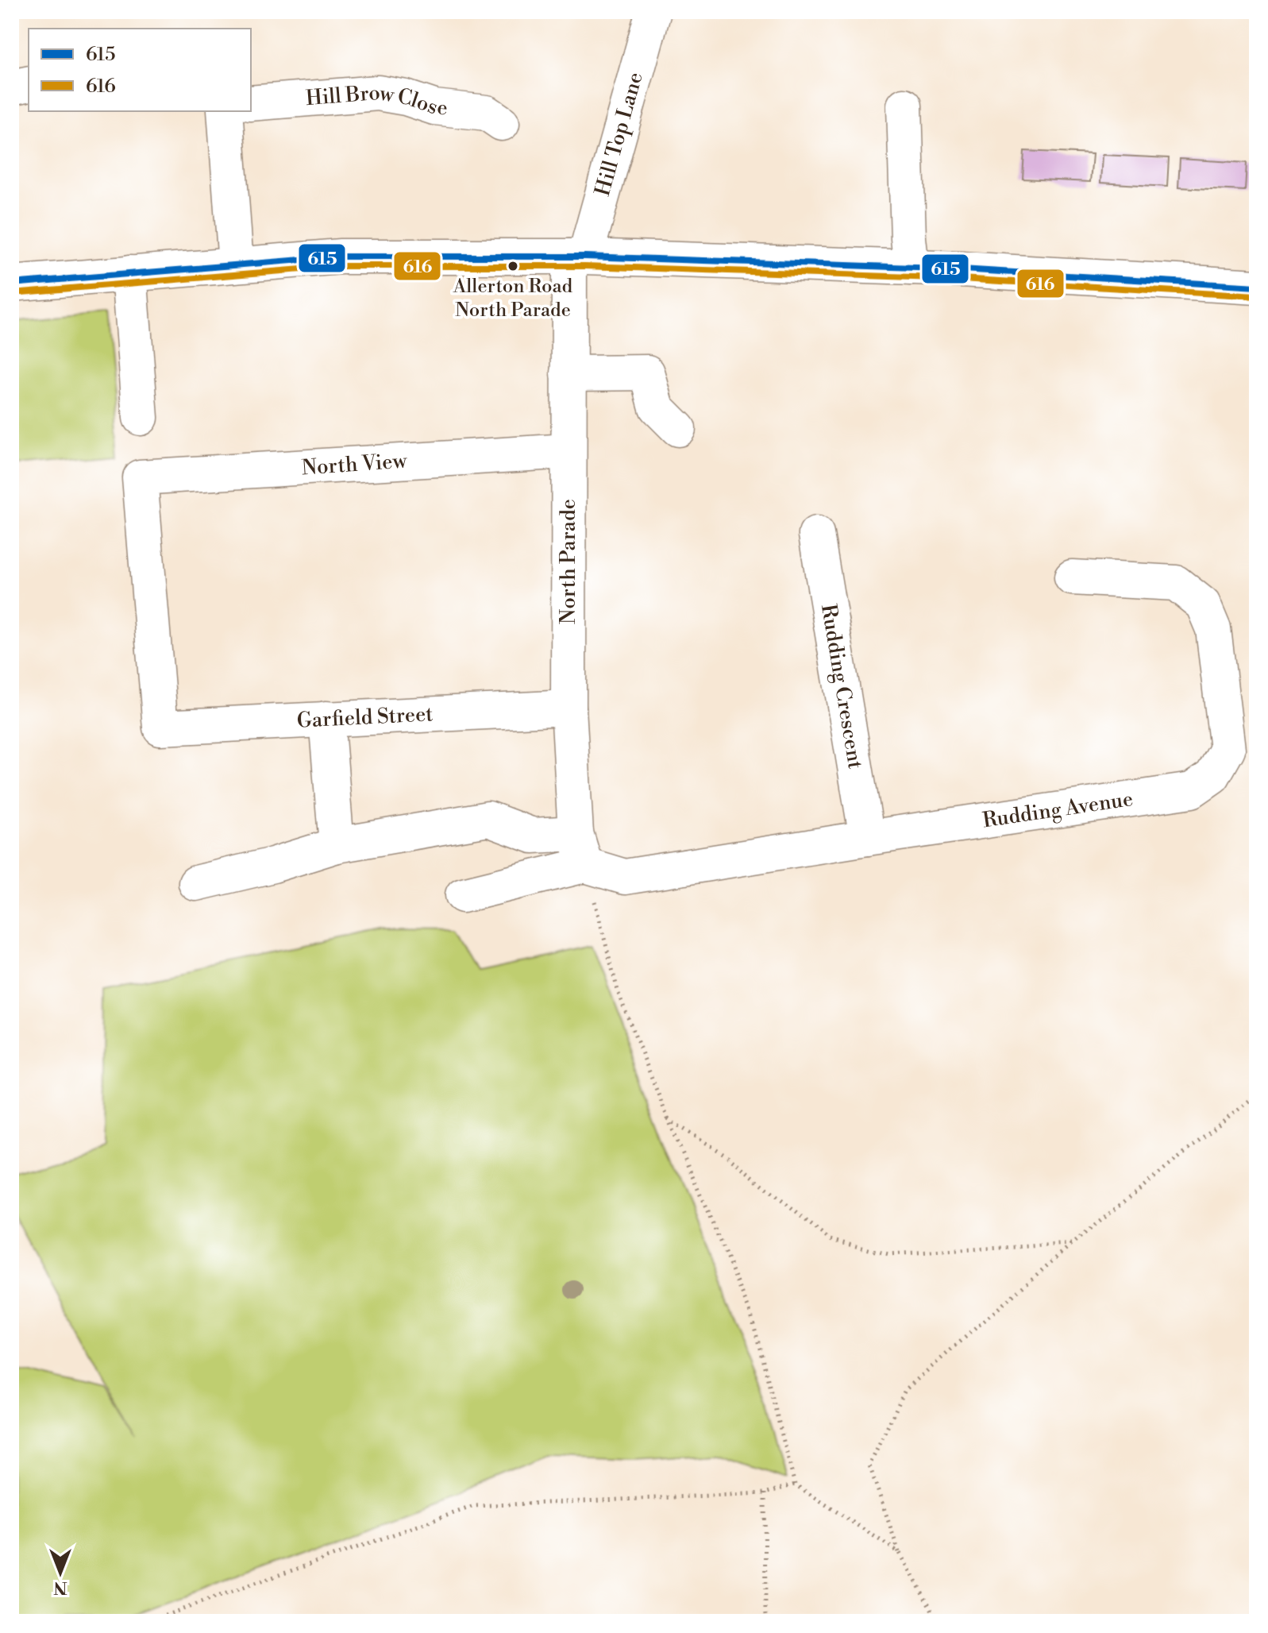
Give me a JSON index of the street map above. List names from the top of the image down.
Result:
{
  "streets": {
    "street": [
      "Hill Brow Close",
      "Hill Top Lane",
      "North View",
      "North Parade",
      "Rudding Crescent",
      "Garfield Street",
      "Rudding Avenue"
    ]
  },
  "crossings": [
    ["Hill Top Lane", "North Parade"],
    ["North View", "North Parade"],
    ["North View", "Garfield Street"],
    ["North Parade", "Garfield Street"],
    ["North Parade", "Rudding Avenue"],
    ["Rudding Crescent", "Rudding Avenue"]
  ],
  "places": ["Allerton Road North Parade"],
  "lines": ["transit line 615", "transit line 616"],
  "legend": ["615", "616"],
  "north": "bottom"
}
